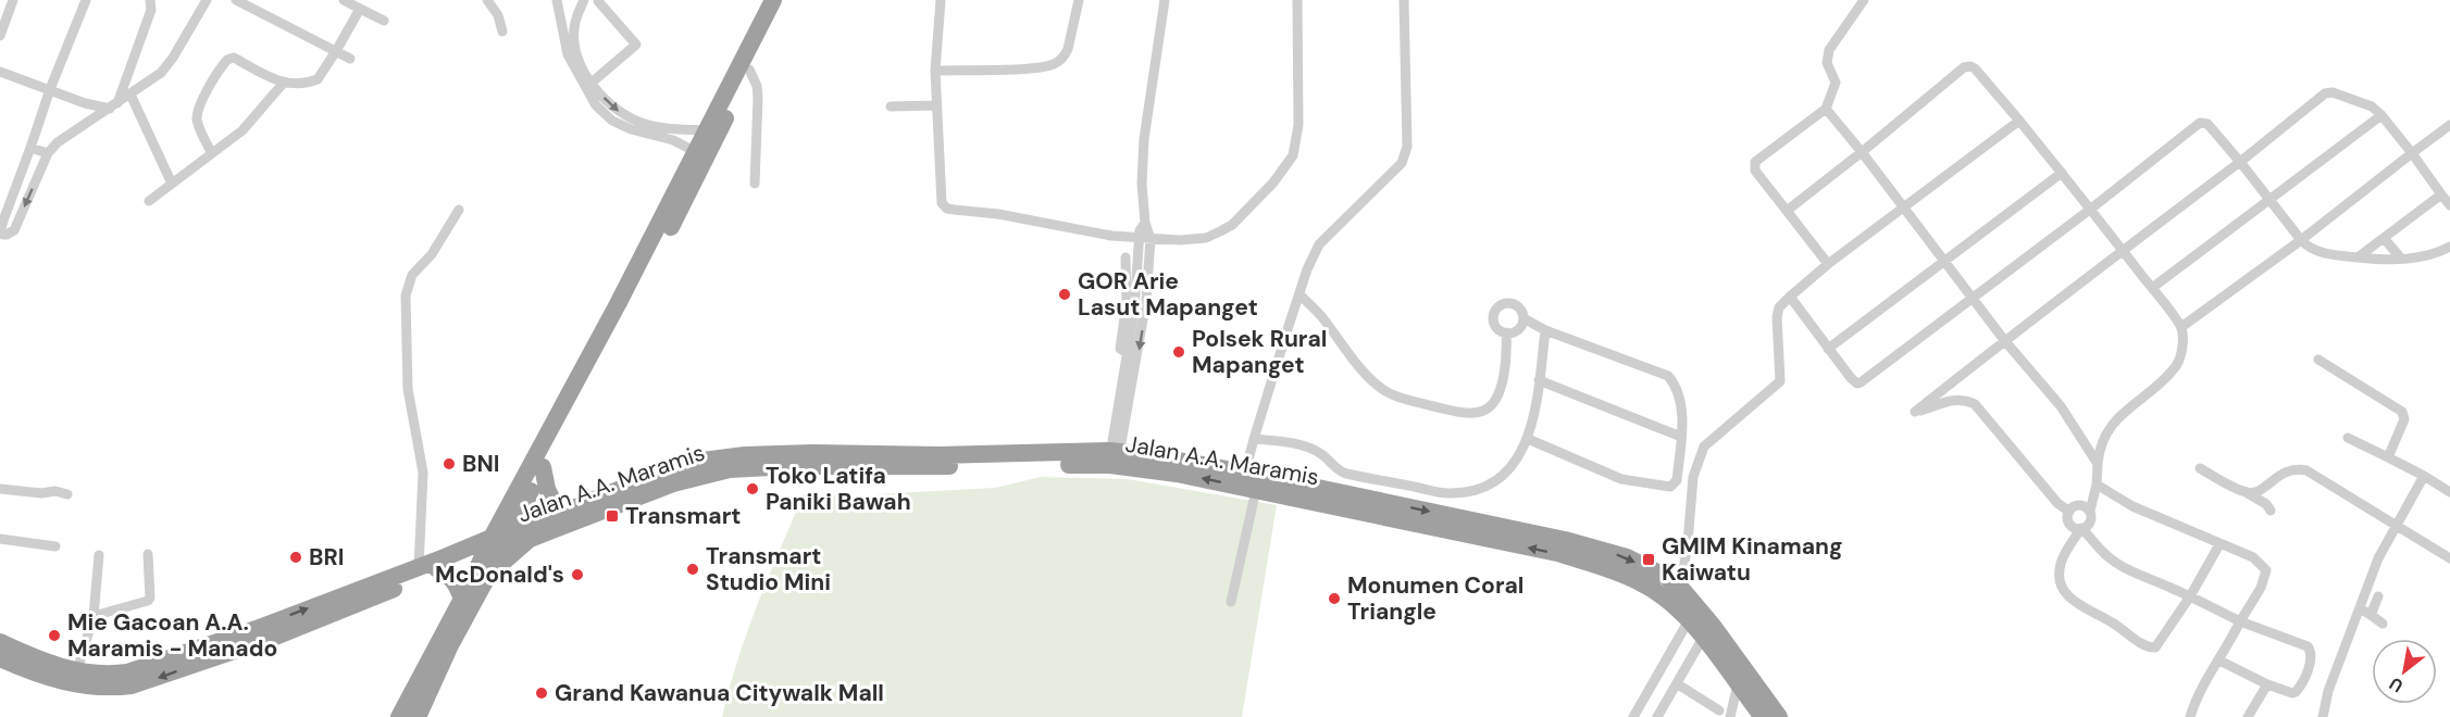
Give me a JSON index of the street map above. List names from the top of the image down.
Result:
{
  "streets": {
    "highway": ["Jalan A.A. Maramis"]
  },
  "places": {
    "other": [
      "GOR Arie Lasut Mapanget",
      "Polsek Rural Mapanget",
      "BNI",
      "Toko Latifa Paniki Bawah",
      "BRI",
      "Transmart Studio Mini",
      "McDonald's",
      "Monumen Coral Triangle",
      "Mie Gacoan A.A. Maramis - Manado",
      "Grand Kawanua Citywalk Mall"
    ],
    "transit": ["Transmart", "GMIM Kinamang Kaiwatu"]
  },
  "north": "bottom left"
}
